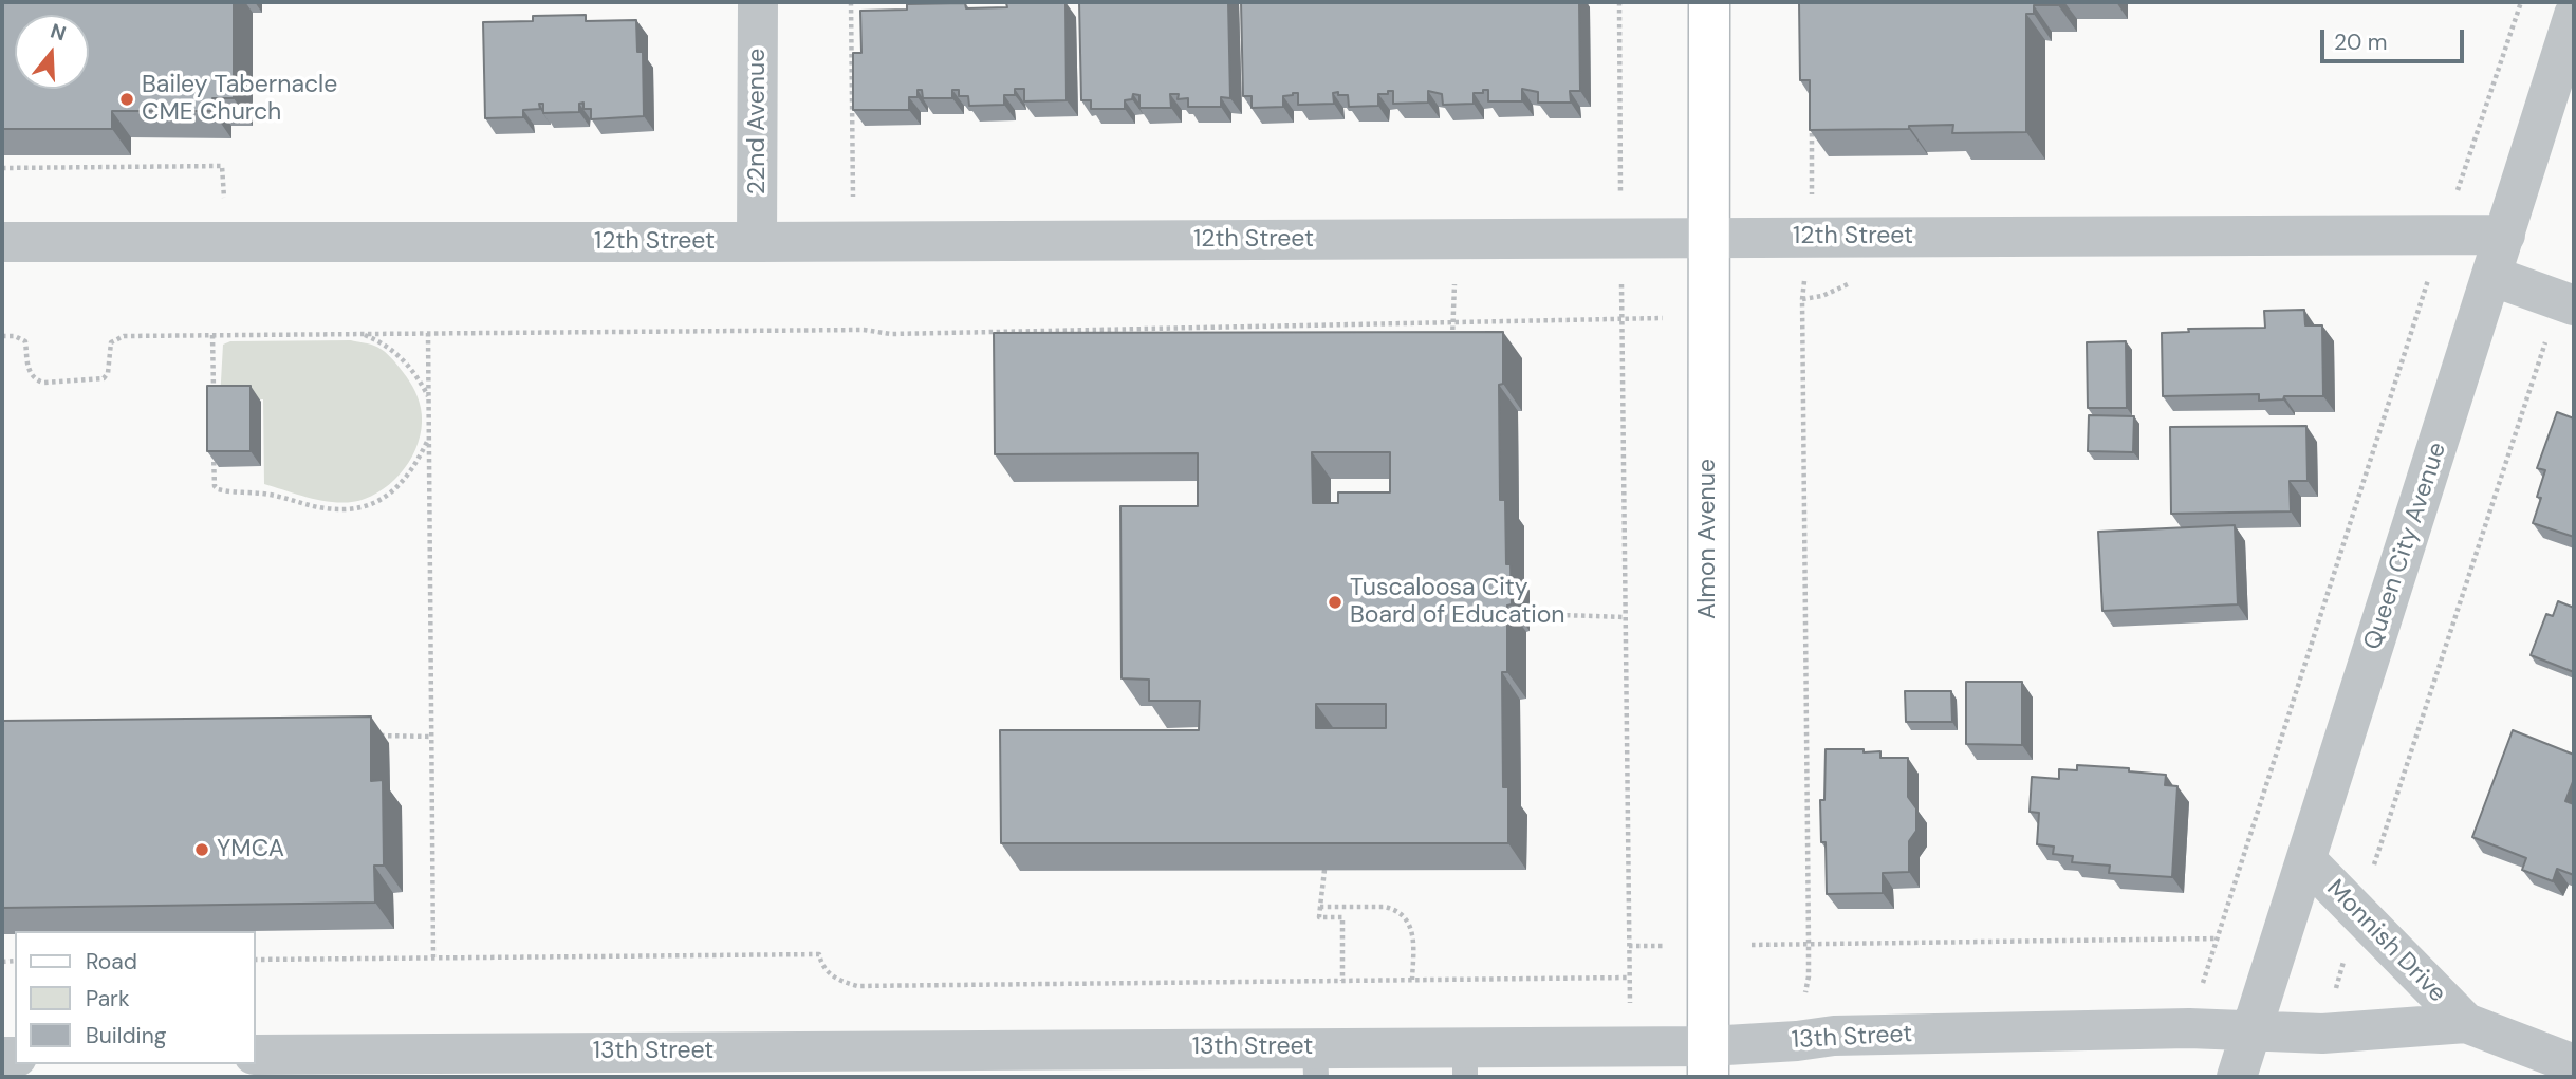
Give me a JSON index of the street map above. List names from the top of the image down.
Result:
{
  "streets": {
    "main road": ["Almon Avenue"],
    "street": [
      "22nd Avenue",
      "12th Street",
      "Queen City Avenue",
      "Monnish Drive",
      "13th Street"
    ]
  },
  "crossings": [
    ["22nd Avenue", "12th Street"],
    ["12th Street", "Almon Avenue"],
    ["12th Street", "Queen City Avenue"],
    ["Almon Avenue", "13th Street"],
    ["Queen City Avenue", "Monnish Drive"],
    ["Queen City Avenue", "13th Street"],
    ["Monnish Drive", "13th Street"]
  ],
  "places": ["Bailey Tabernacle CME Church", "Tuscaloosa City Board of Education", "YMCA"],
  "legend": ["Road", "Park", "Building"],
  "scale_bar": "20 m",
  "north": "top"
}
